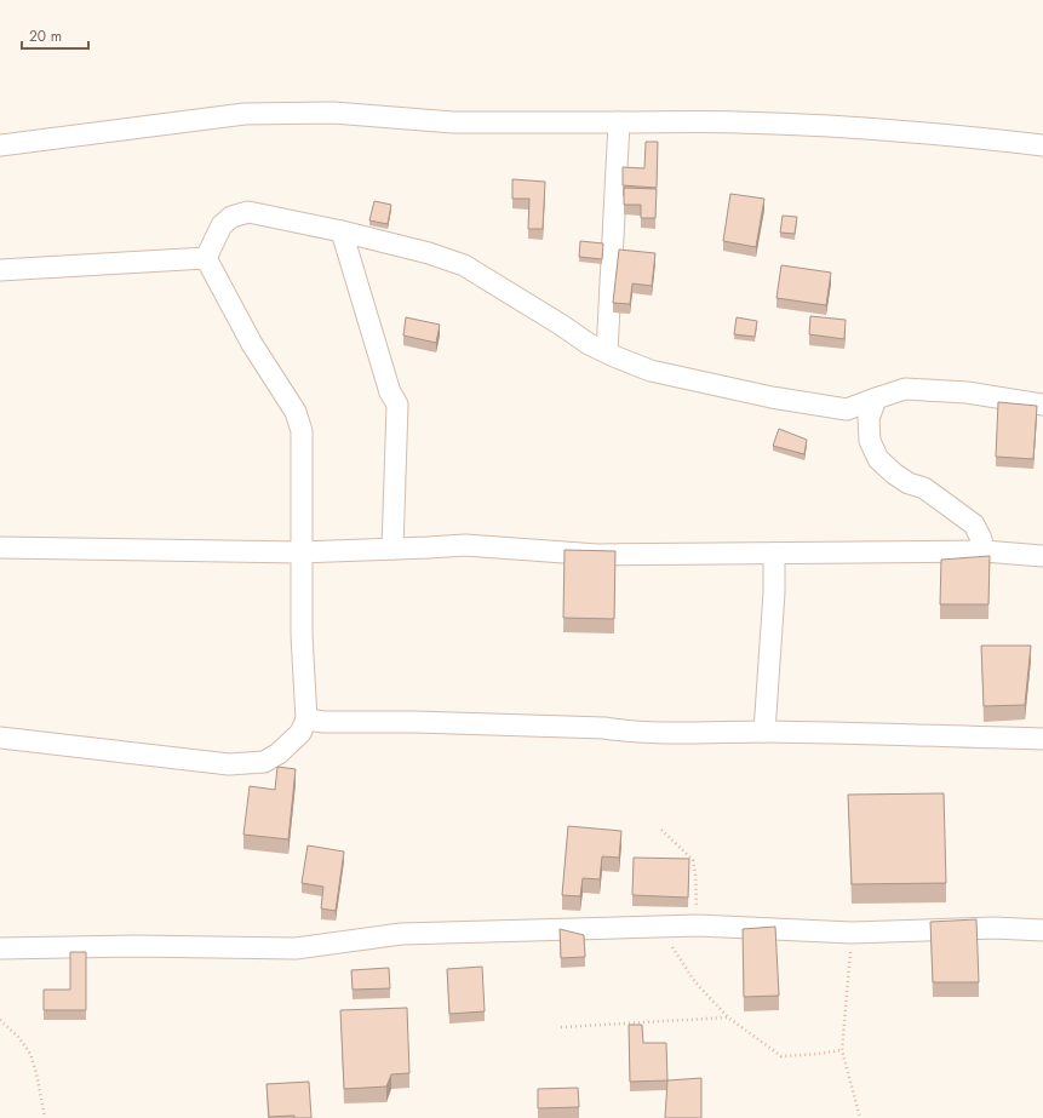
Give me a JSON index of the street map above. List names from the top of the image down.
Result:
{
  "scale_bar": "20 m"
}
